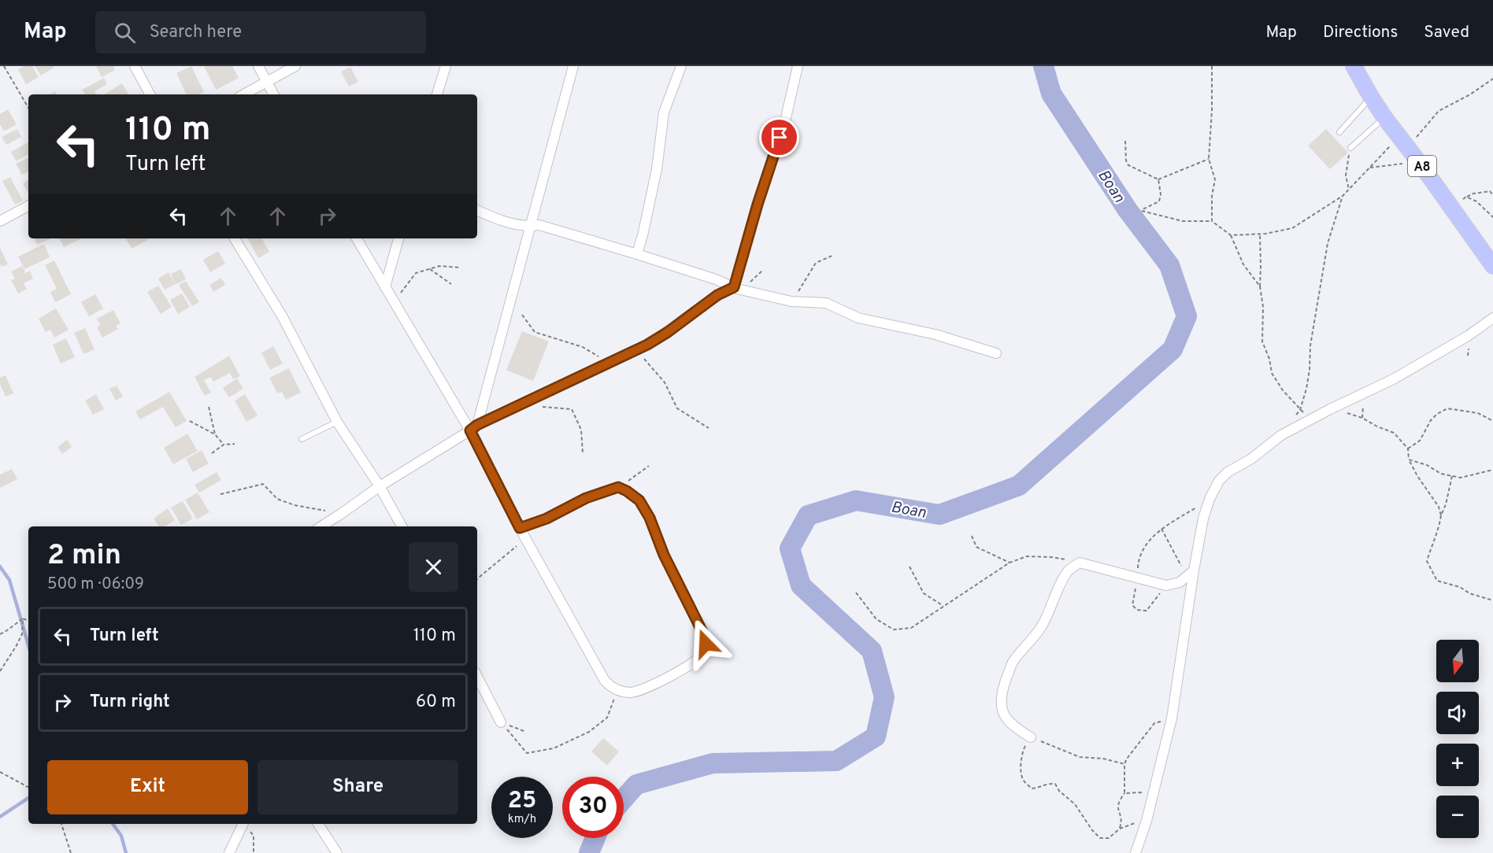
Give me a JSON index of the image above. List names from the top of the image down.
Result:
{
  "streets": {
    "main road": ["A8"]
  },
  "water": ["Boan"],
  "north": "bottom",
  "page": {
    "header": "Map",
    "search": "Search here",
    "nav": ["Map", "Directions", "Saved"],
    "turn": ["110 m", "Turn left"],
    "heading": ["2 min", "500 m · 06:09"],
    "list": [
      {
        "name": "Turn left",
        "value": "110 m"
      },
      {
        "name": "Turn right",
        "value": "60 m"
      }
    ],
    "map_buttons": ["+", "−"],
    "buttons": ["Exit", "Share"],
    "speed": "25 km/h",
    "limit": "30"
  }
}
